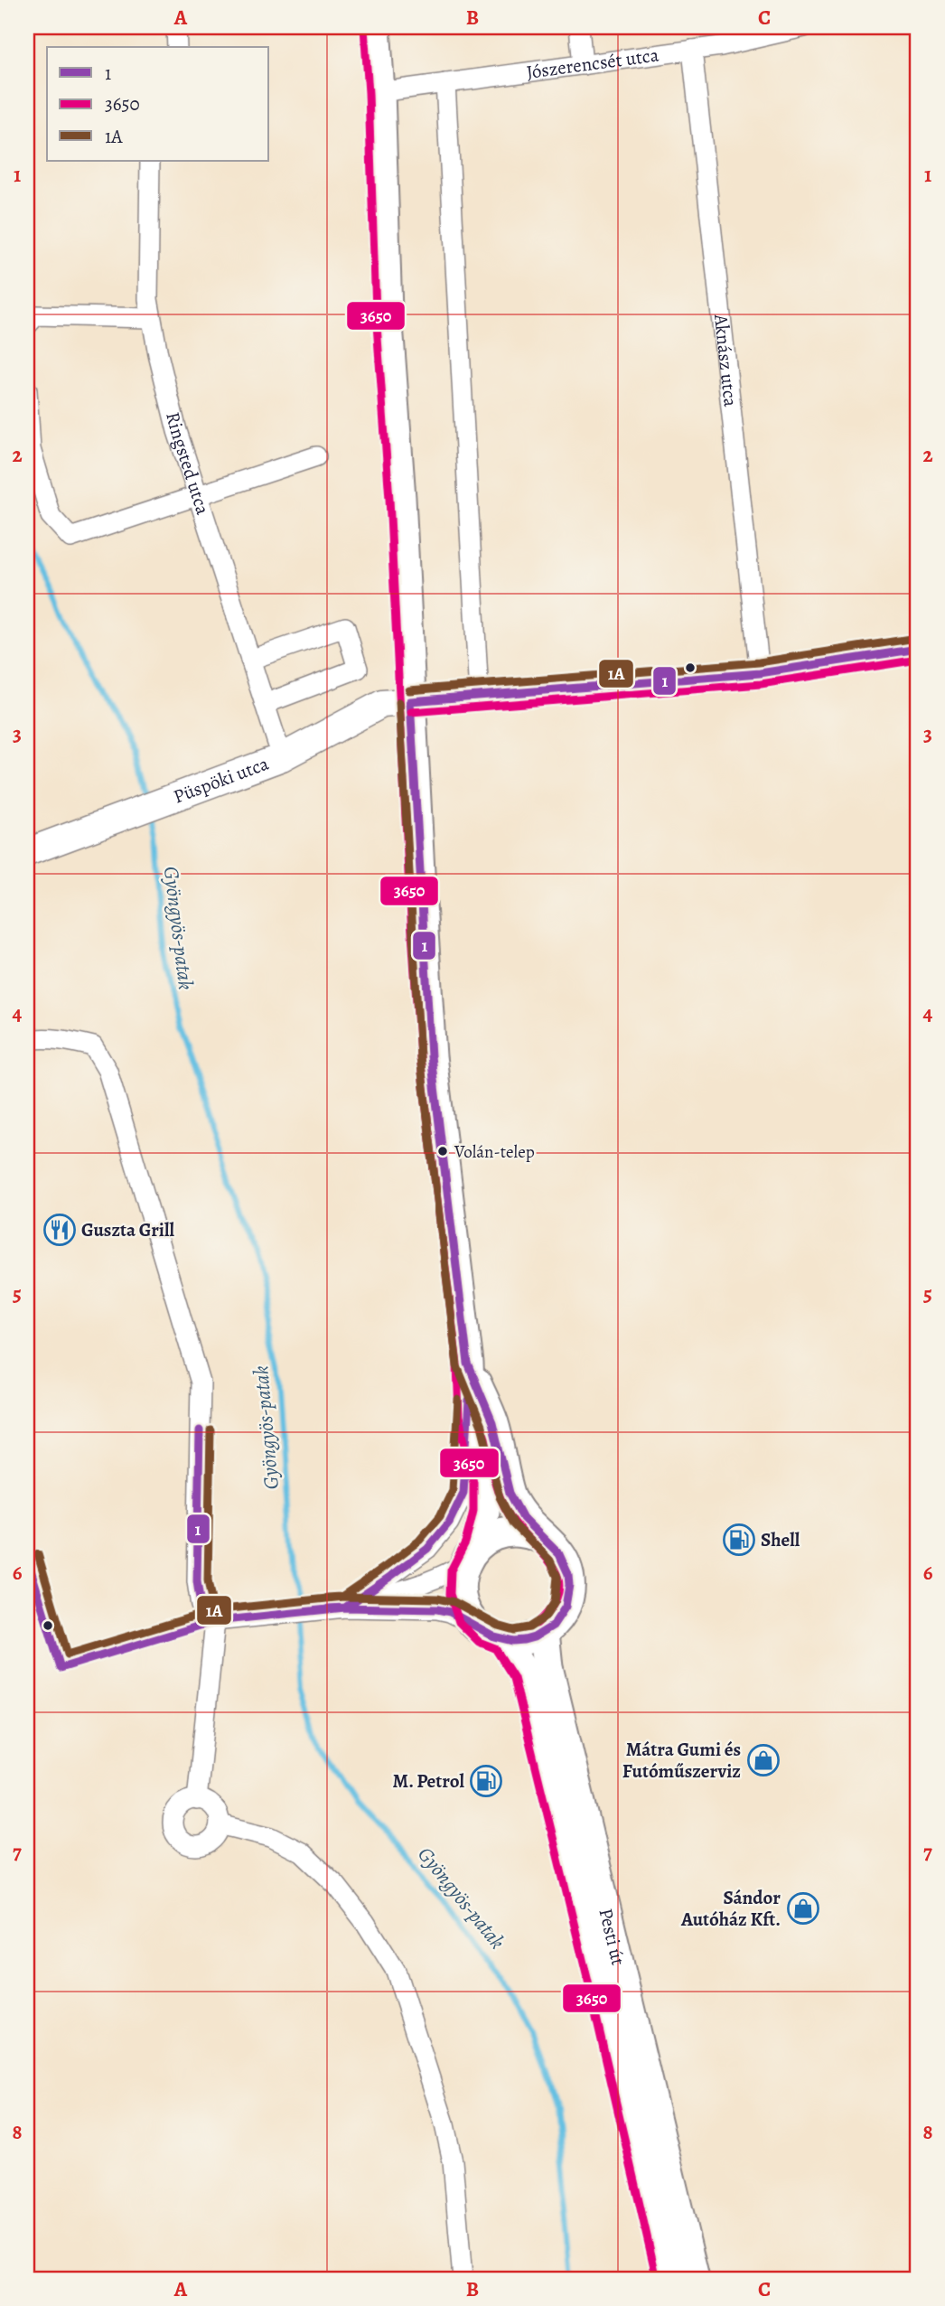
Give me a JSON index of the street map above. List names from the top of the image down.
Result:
{
  "streets": {
    "main road": ["Pesti út"],
    "street": [
      "Jószerencsét utca",
      "Aknász utca",
      "Ringsted utca",
      "Püspöki utca"
    ]
  },
  "crossings": [
    ["Jószerencsét utca", "Aknász utca"],
    ["Jószerencsét utca", "Pesti út"],
    ["Aknász utca", "Püspöki utca"],
    ["Ringsted utca", "Püspöki utca"],
    ["Püspöki utca", "Pesti út"]
  ],
  "water": ["Gyöngyös-patak"],
  "places": {
    "other": ["Volán-telep"],
    "restaurant": ["Guszta Grill"],
    "fuel station": ["Shell", "M. Petrol"],
    "shop": ["Mátra Gumi és Futóműszerviz", "Sándor Autóház Kft."]
  },
  "lines": ["transit line 3650", "transit line 1A", "transit line 1"],
  "legend": ["1", "3650", "1A"],
  "grid": {
    "columns": ["A", "B", "C"],
    "rows": [
      "1",
      "2",
      "3",
      "4",
      "5",
      "6",
      "7",
      "8"
    ]
  }
}
